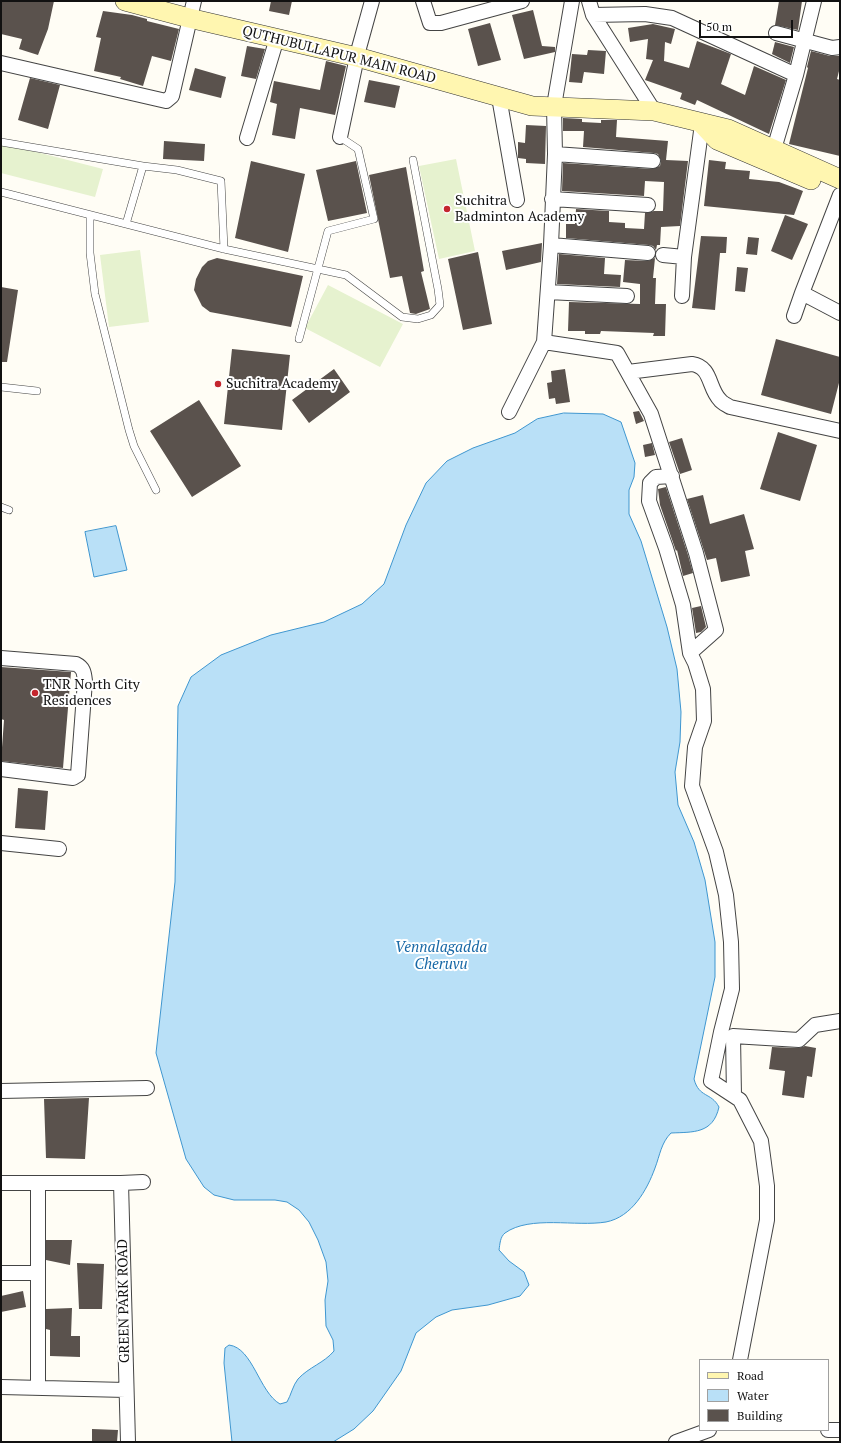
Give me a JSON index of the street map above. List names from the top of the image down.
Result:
{
  "streets": {
    "main road": ["QUTHUBULLAPUR MAIN ROAD"],
    "street": ["GREEN PARK ROAD"]
  },
  "water": ["Vennalagadda Cheruvu"],
  "places": ["Suchitra Badminton Academy", "Suchitra Academy", "TNR North City Residences"],
  "legend": ["Road", "Water", "Building"],
  "scale_bar": "50 m"
}
